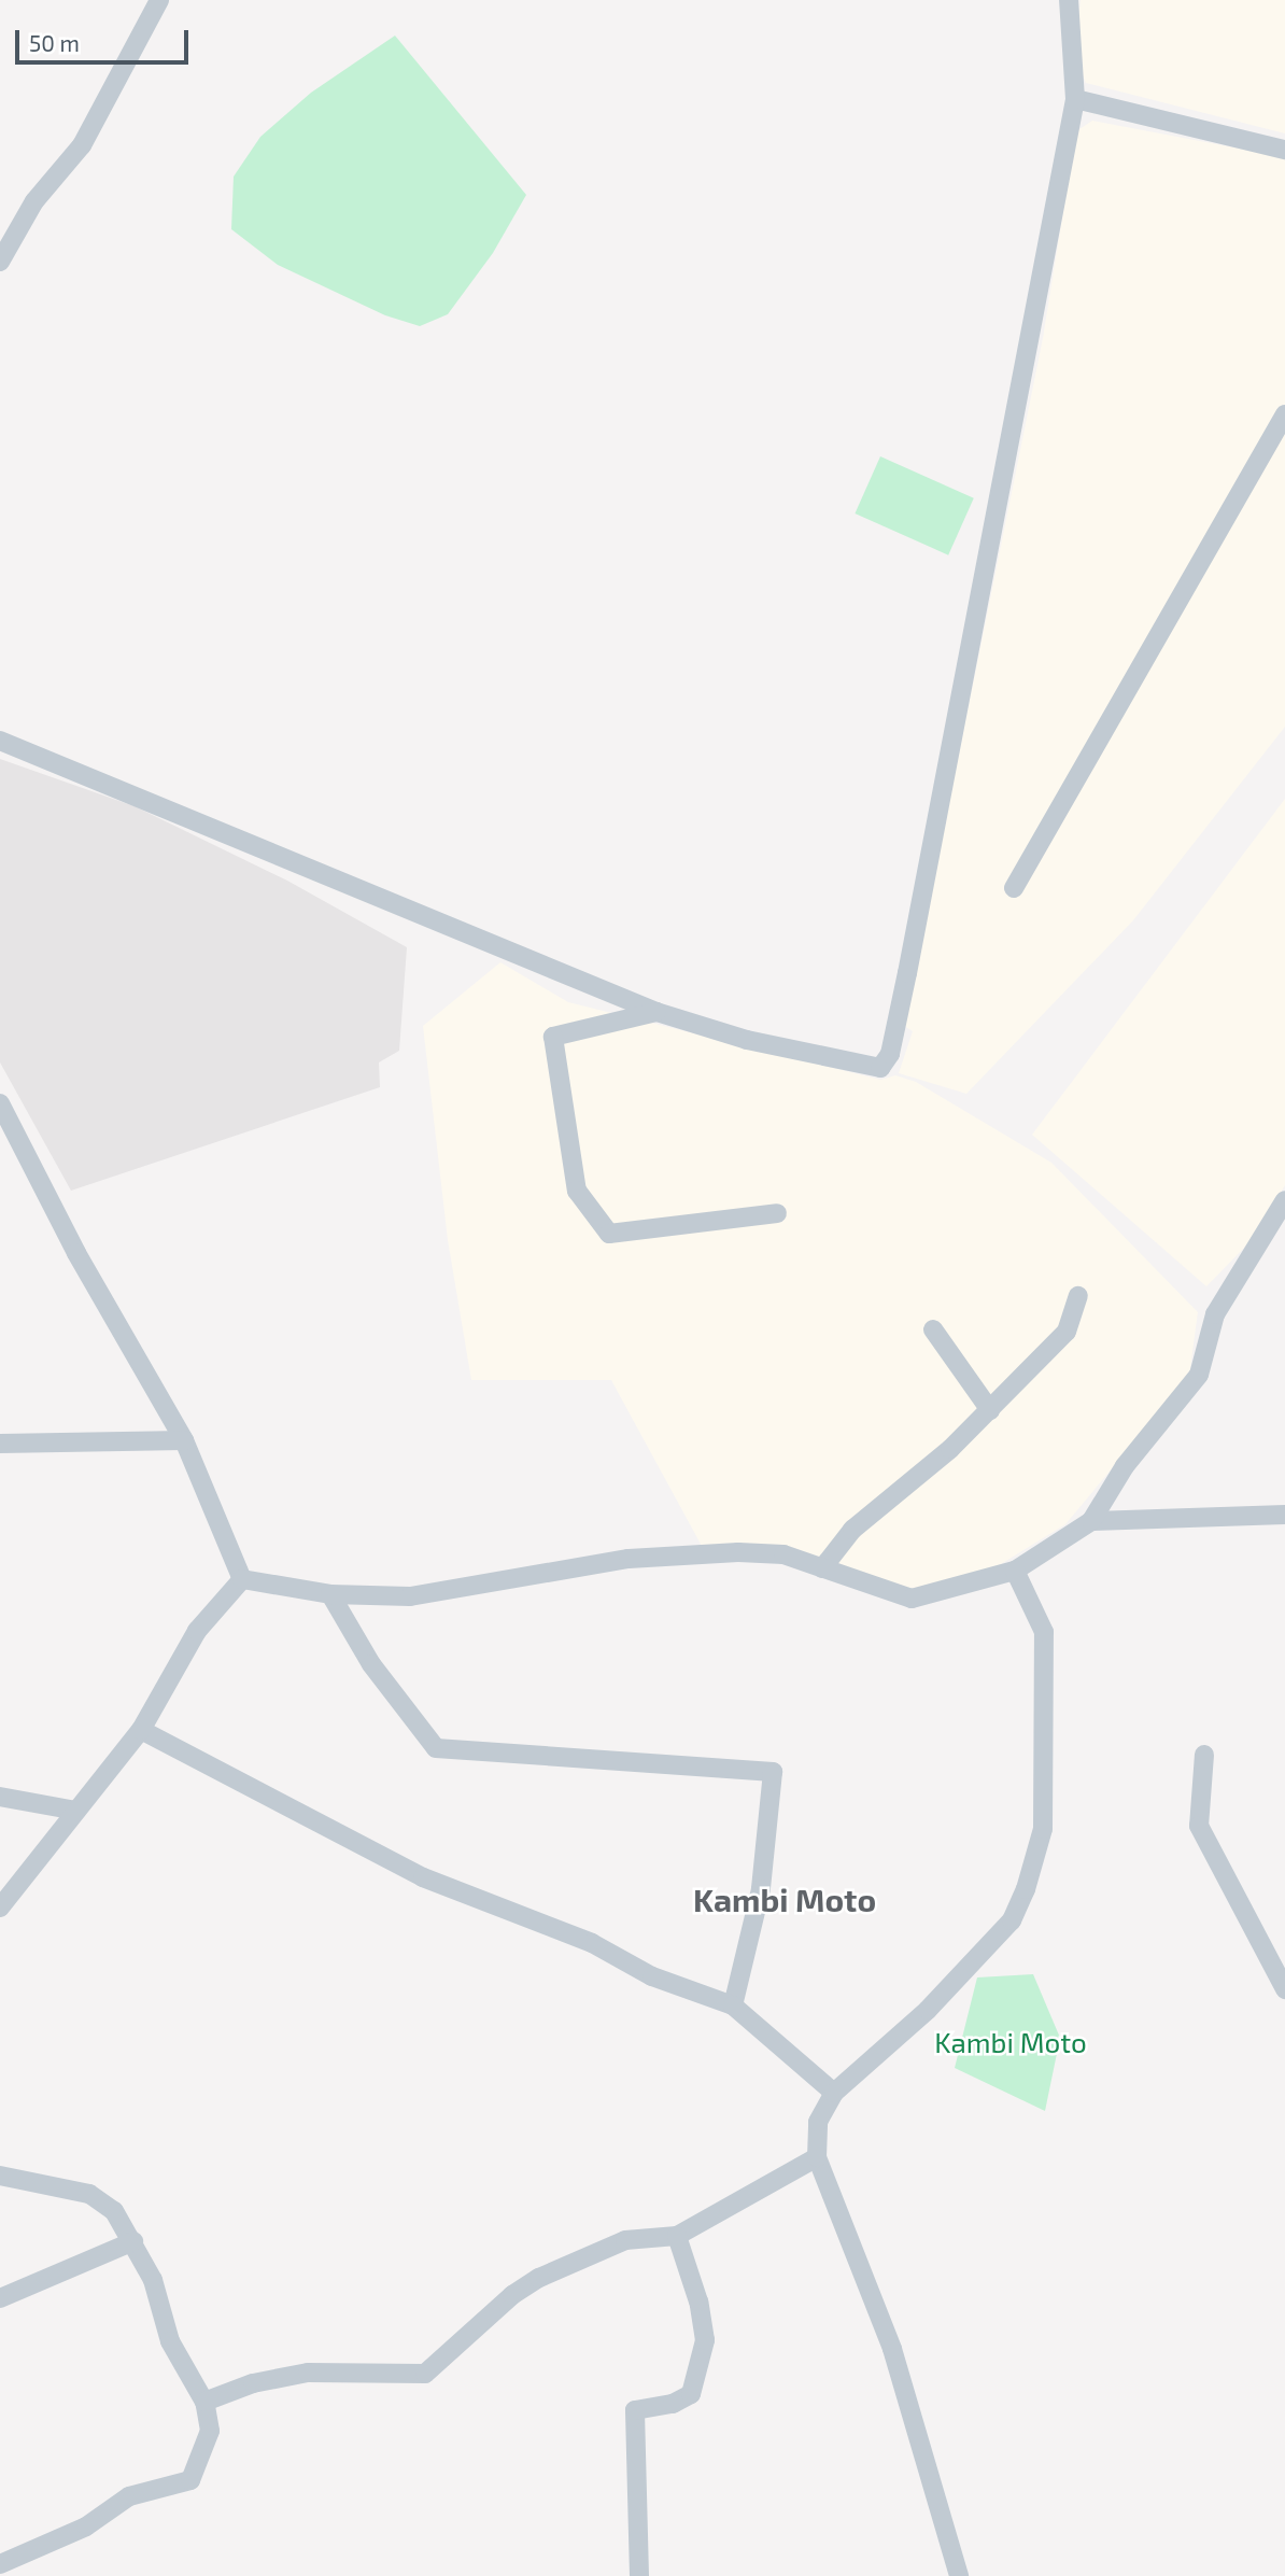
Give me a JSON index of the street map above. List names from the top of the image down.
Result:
{
  "districts": ["Kambi Moto"],
  "parks": ["Kambi Moto"],
  "scale_bar": "50 m"
}
